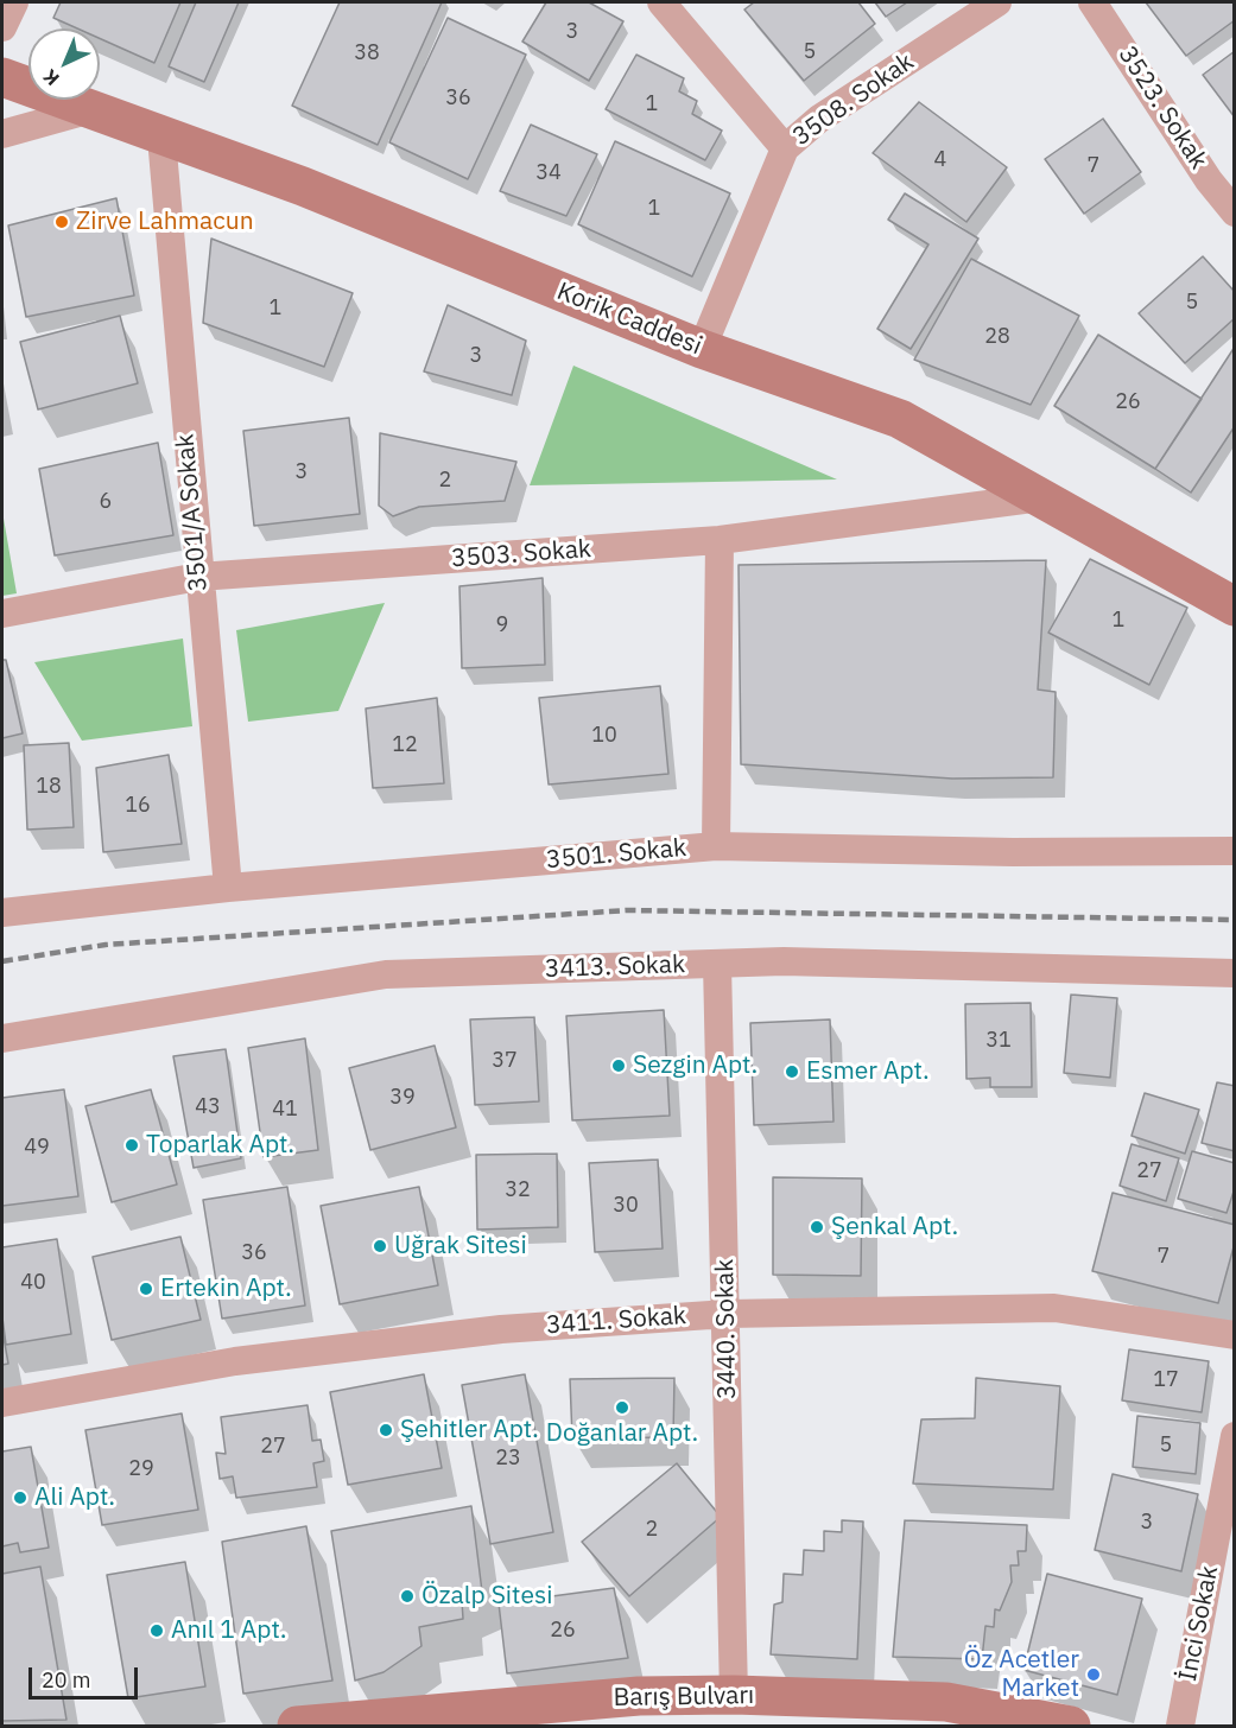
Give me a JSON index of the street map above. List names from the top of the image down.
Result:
{
  "streets": {
    "main road": ["Korik Caddesi", "Barış Bulvarı"],
    "street": [
      "3508. Sokak",
      "3523. Sokak",
      "3501/A Sokak",
      "3503. Sokak",
      "3501. Sokak",
      "3413. Sokak",
      "3411. Sokak",
      "3440. Sokak",
      "İnci Sokak"
    ]
  },
  "crossings": [
    ["3508. Sokak", "Korik Caddesi"],
    ["Korik Caddesi", "3501/A Sokak"],
    ["Korik Caddesi", "3503. Sokak"],
    ["3501/A Sokak", "3503. Sokak"],
    ["3501/A Sokak", "3501. Sokak"],
    ["3413. Sokak", "3440. Sokak"],
    ["3411. Sokak", "3440. Sokak"],
    ["3440. Sokak", "Barış Bulvarı"]
  ],
  "places": [
    "Zirve Lahmacun",
    "Sezgin Apt.",
    "Esmer Apt.",
    "Toparlak Apt.",
    "Şenkal Apt.",
    "Uğrak Sitesi",
    "Ertekin Apt.",
    "Doğanlar Apt.",
    "Şehitler Apt.",
    "Ali Apt.",
    "Özalp Sitesi",
    "Anıl 1 Apt.",
    "Öz Acetler Market"
  ],
  "house_numbers": [
    "3",
    "5",
    "38",
    "36",
    "1",
    "4",
    "7",
    "34",
    "1",
    "5",
    "1",
    "28",
    "3",
    "26",
    "3",
    "2",
    "6",
    "1",
    "9",
    "10",
    "12",
    "18",
    "16",
    "31",
    "37",
    "39",
    "43",
    "41",
    "49",
    "27",
    "32",
    "30",
    "36",
    "7",
    "40",
    "17",
    "5",
    "27",
    "23",
    "29",
    "3",
    "2",
    "26"
  ],
  "scale_bar": "20 m",
  "north": "bottom left"
}
